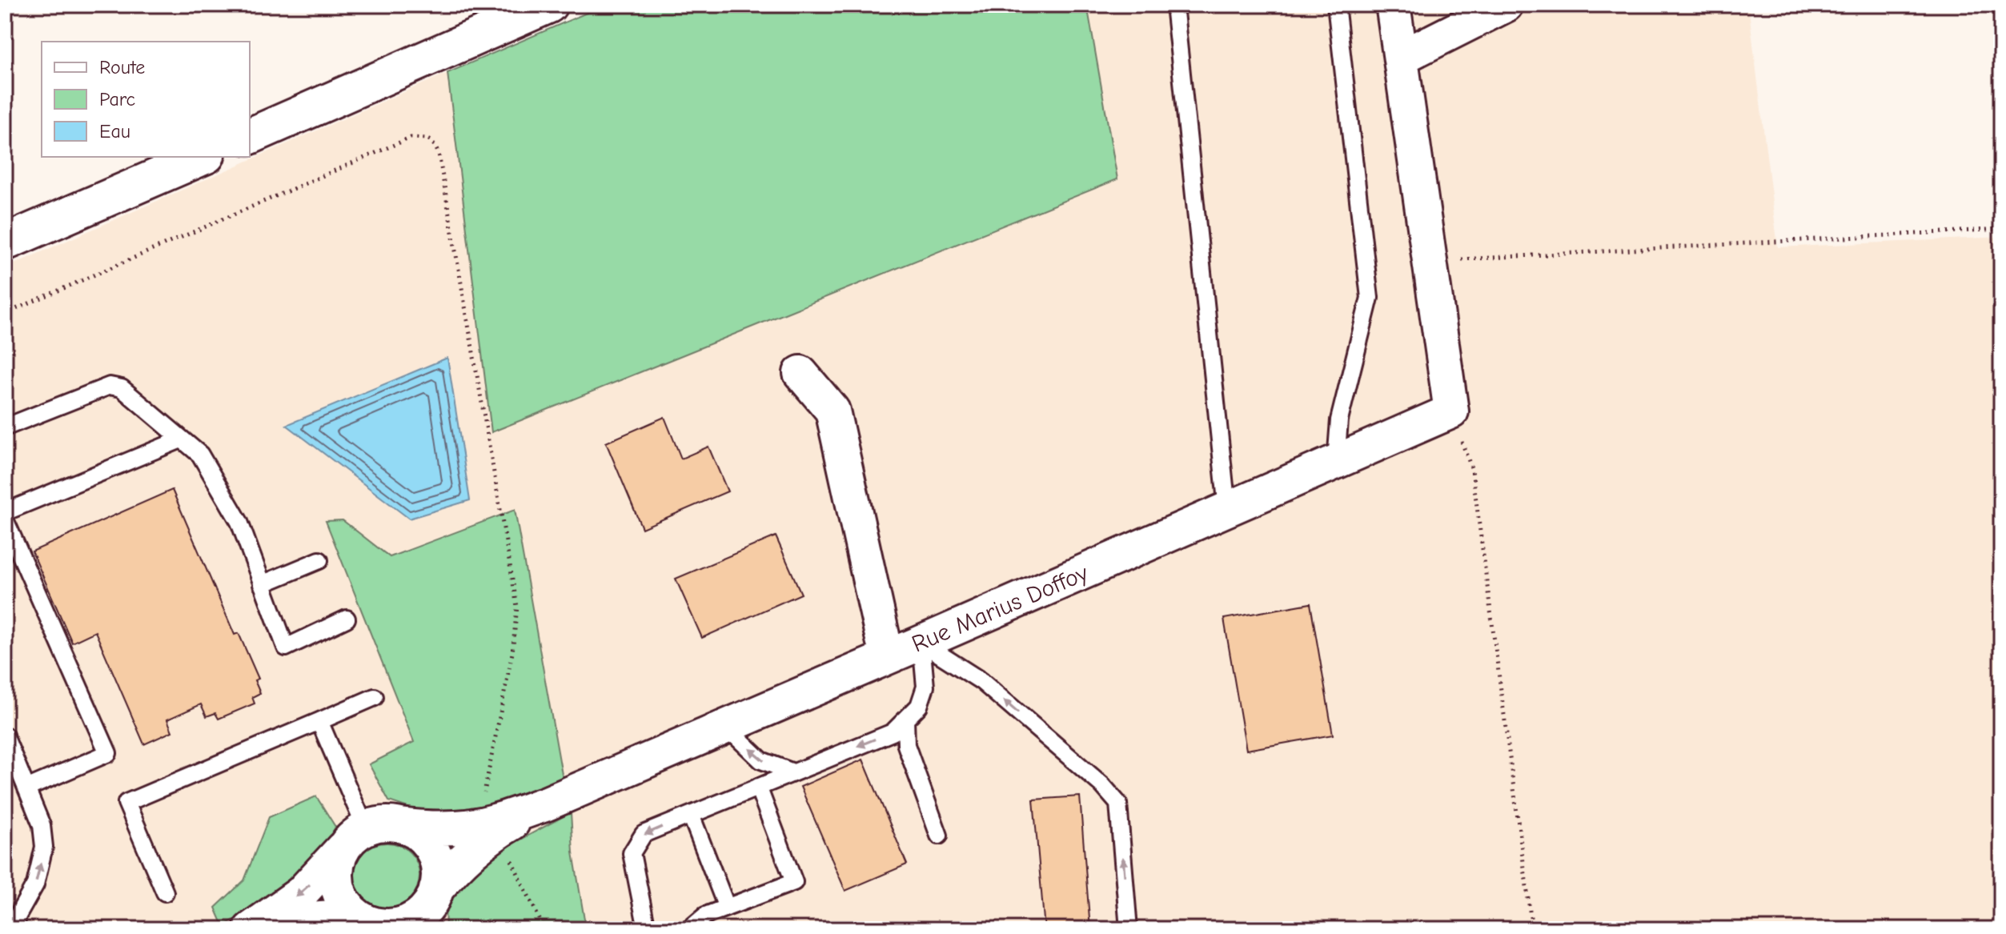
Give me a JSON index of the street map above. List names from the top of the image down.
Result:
{
  "streets": {
    "street": ["Rue Marius Doffoy"]
  },
  "legend": ["Route", "Parc", "Eau"]
}
